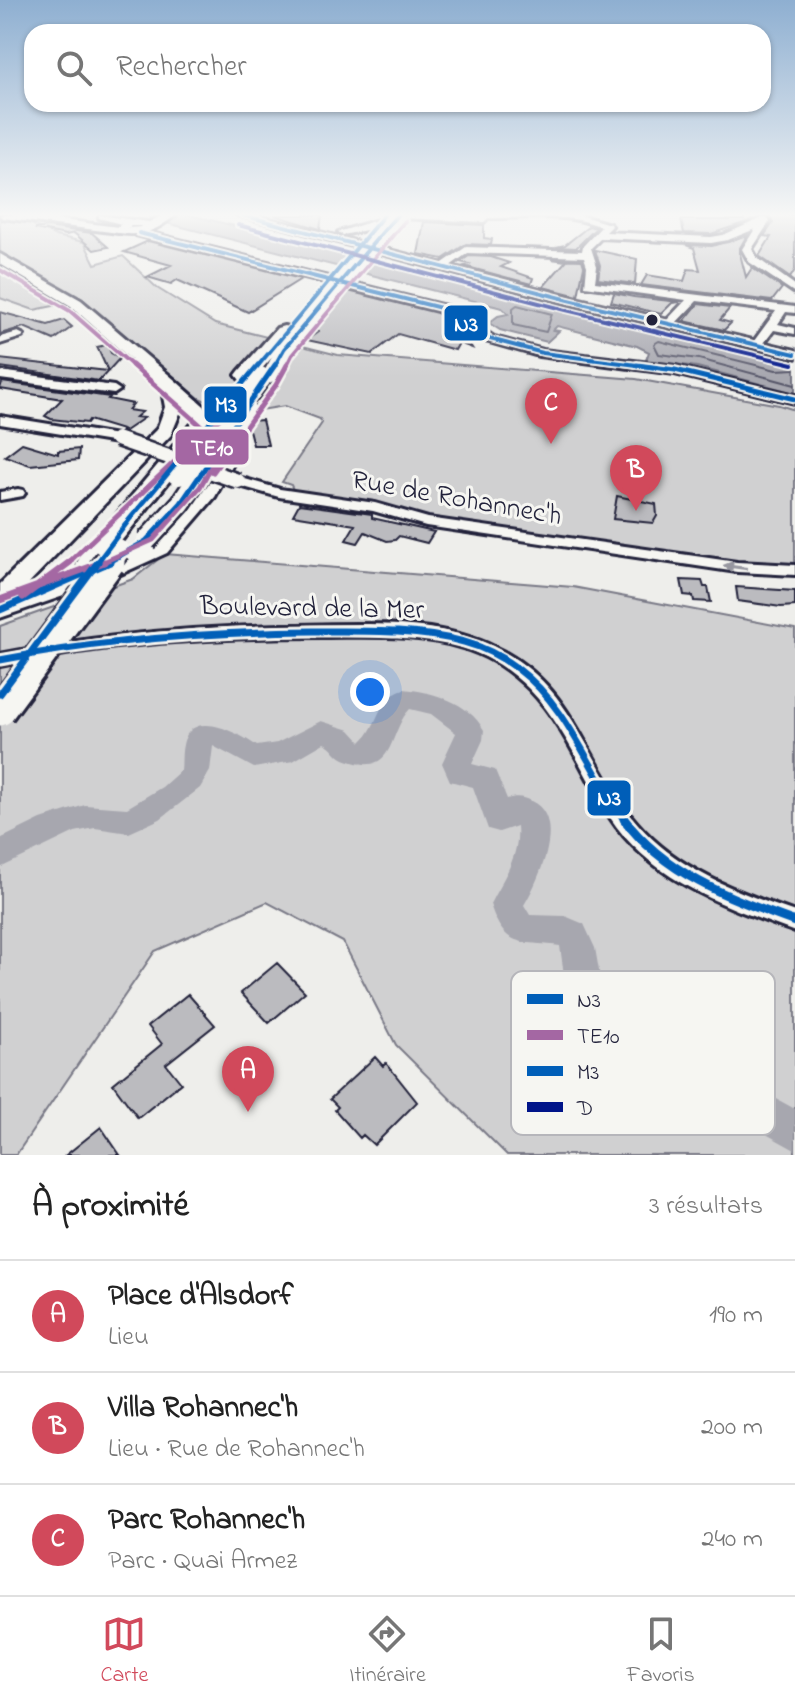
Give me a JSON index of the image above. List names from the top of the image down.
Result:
{
  "streets": {
    "street": ["Rue de Rohannec'h", "Boulevard de la Mer"]
  },
  "one_way": ["Rue de Rohannec'h"],
  "lines": [
    "transit line N3",
    "transit line TE10",
    "transit line M3",
    "transit line D"
  ],
  "legend": [
    "N3",
    "TE10",
    "M3",
    "D"
  ],
  "page": {
    "search": "Rechercher",
    "pins": ["C", "B", "A"],
    "heading": ["À proximité", "3 résultats"],
    "list": [
      {
        "mark": "A",
        "name": "Place d'Alsdorf",
        "note": "Lieu",
        "value": "190 m"
      },
      {
        "mark": "B",
        "name": "Villa Rohannec'h",
        "note": "Lieu · Rue de Rohannec'h",
        "value": "200 m"
      },
      {
        "mark": "C",
        "name": "Parc Rohannec'h",
        "note": "Parc · Quai Armez",
        "value": "240 m"
      }
    ],
    "nav": ["Carte", "Itinéraire", "Favoris"]
  }
}
